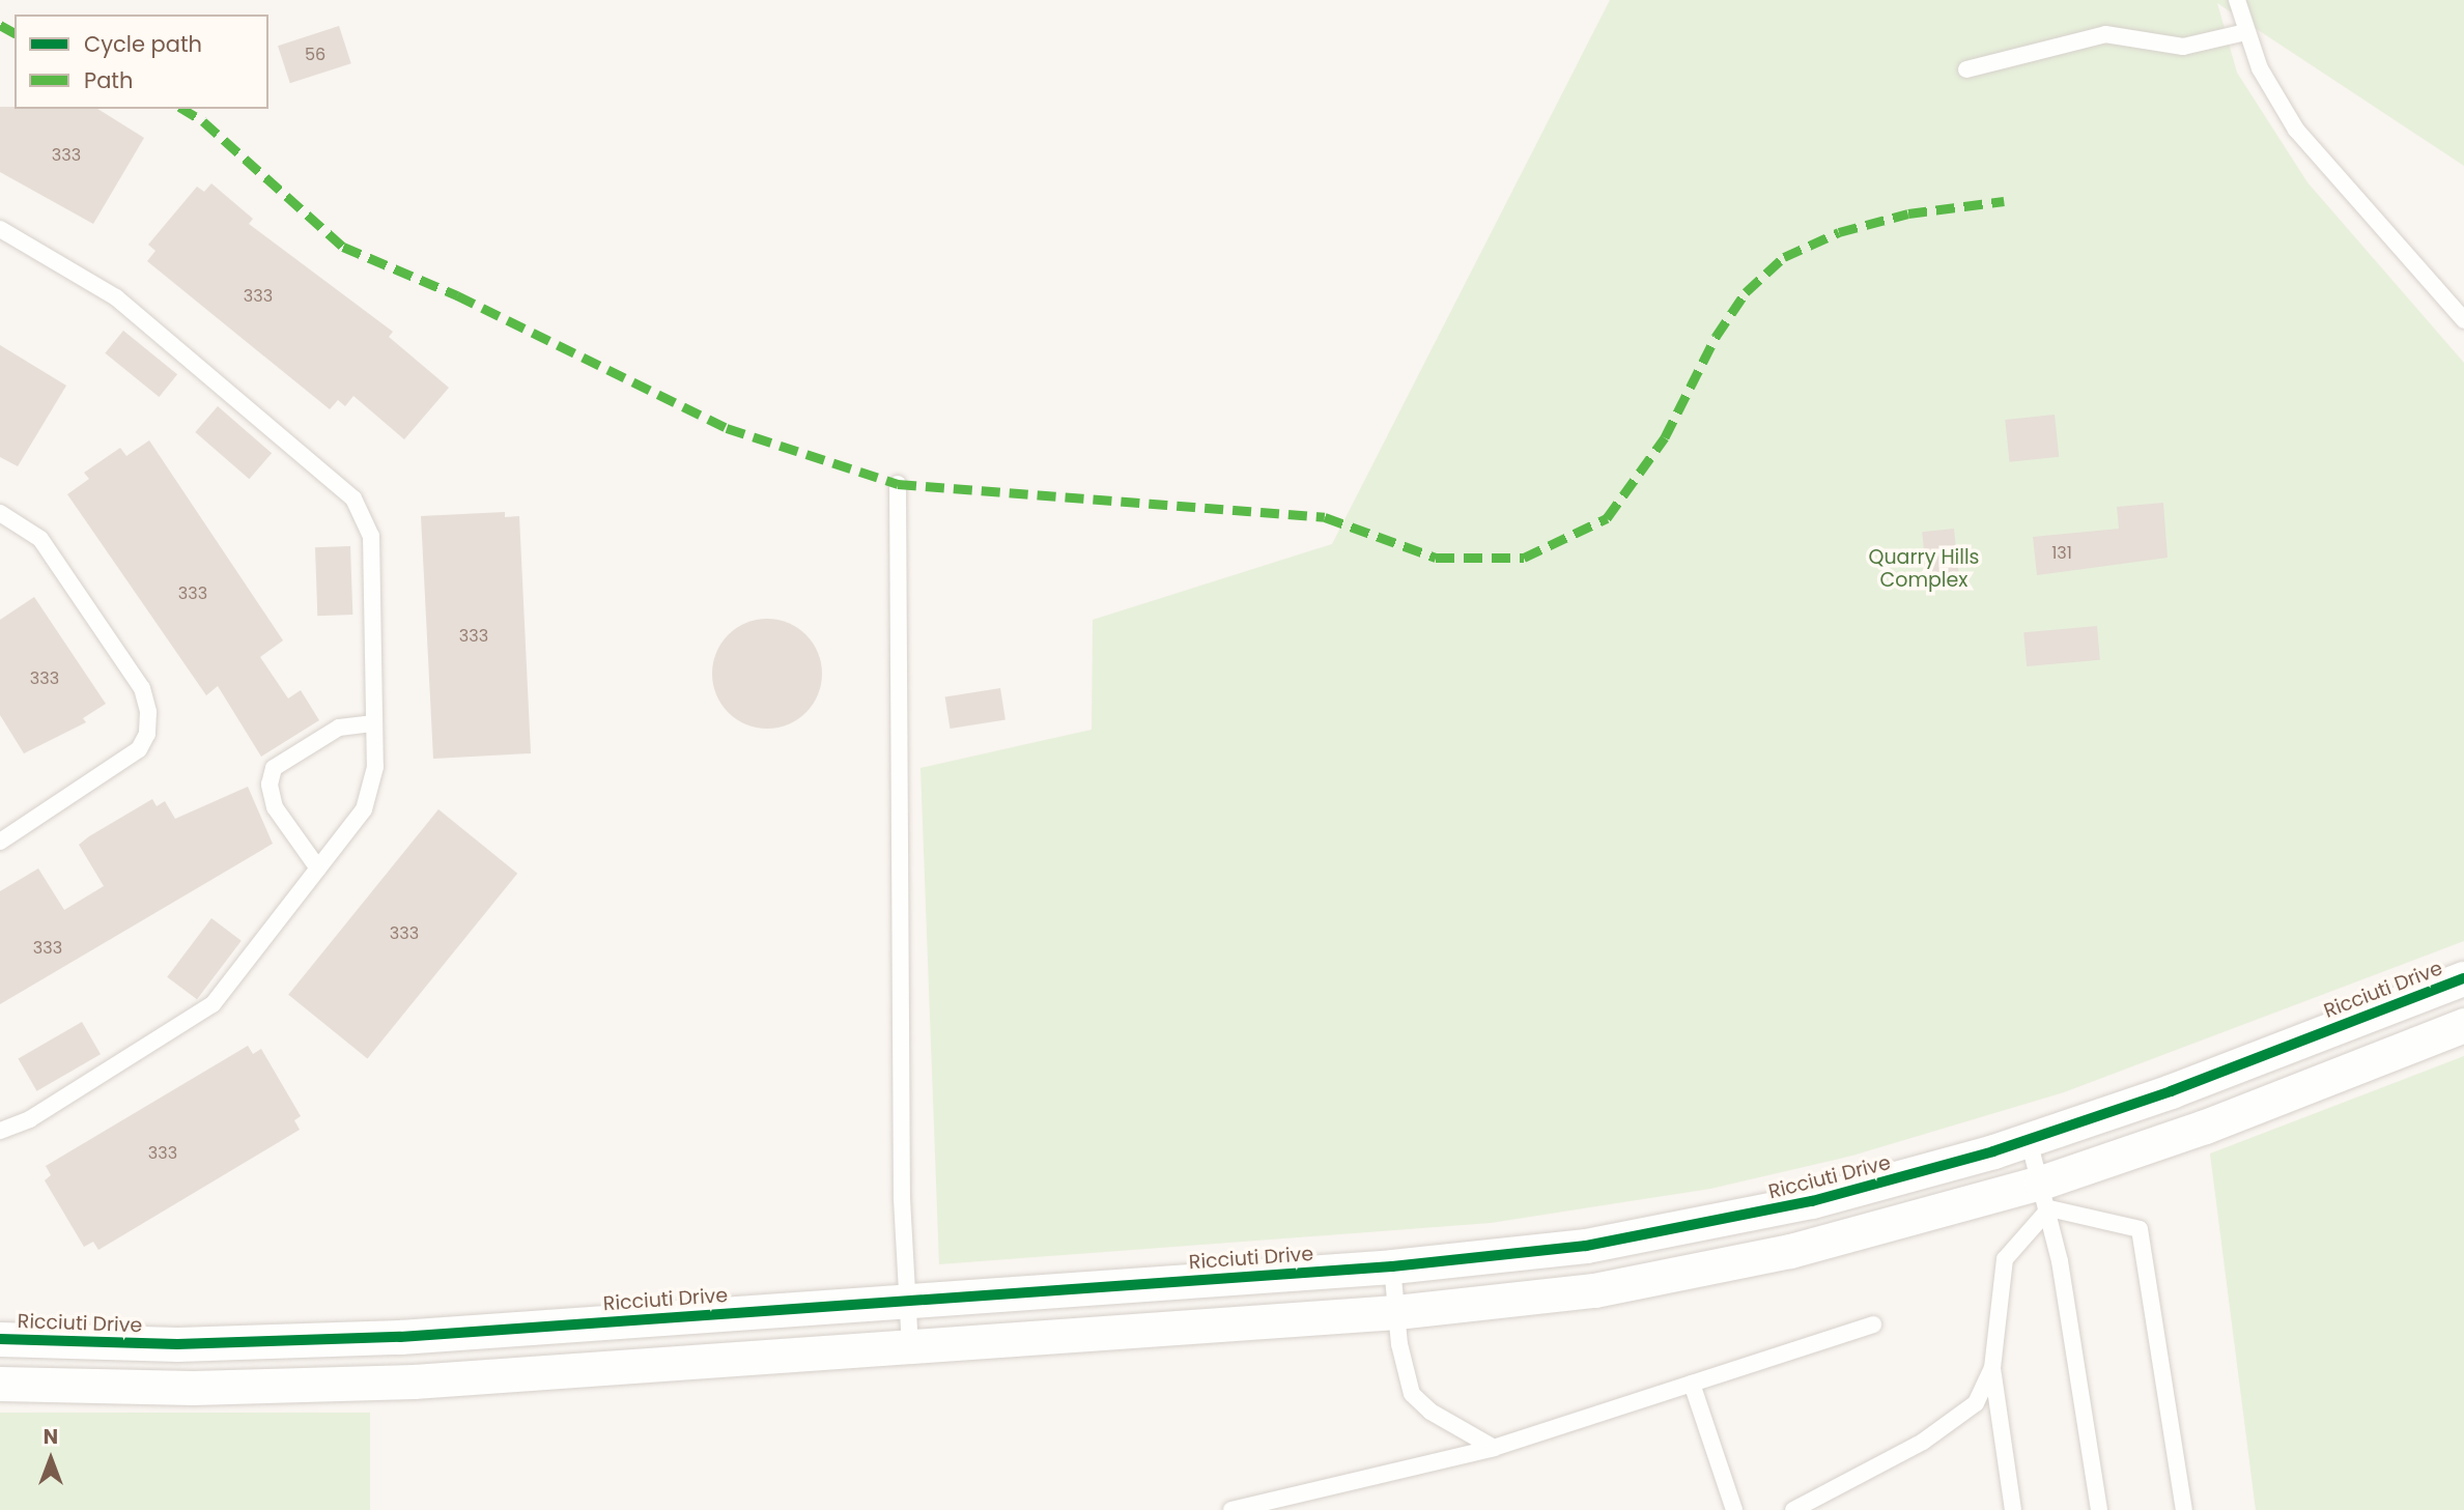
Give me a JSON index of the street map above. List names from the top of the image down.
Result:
{
  "streets": {
    "street": ["Ricciuti Drive"]
  },
  "parks": ["Quarry Hills Complex"],
  "house_numbers": [
    "56",
    "333",
    "333",
    "131",
    "333",
    "333",
    "333",
    "333",
    "333",
    "333"
  ],
  "legend": ["Cycle path", "Path"],
  "north": "top"
}
